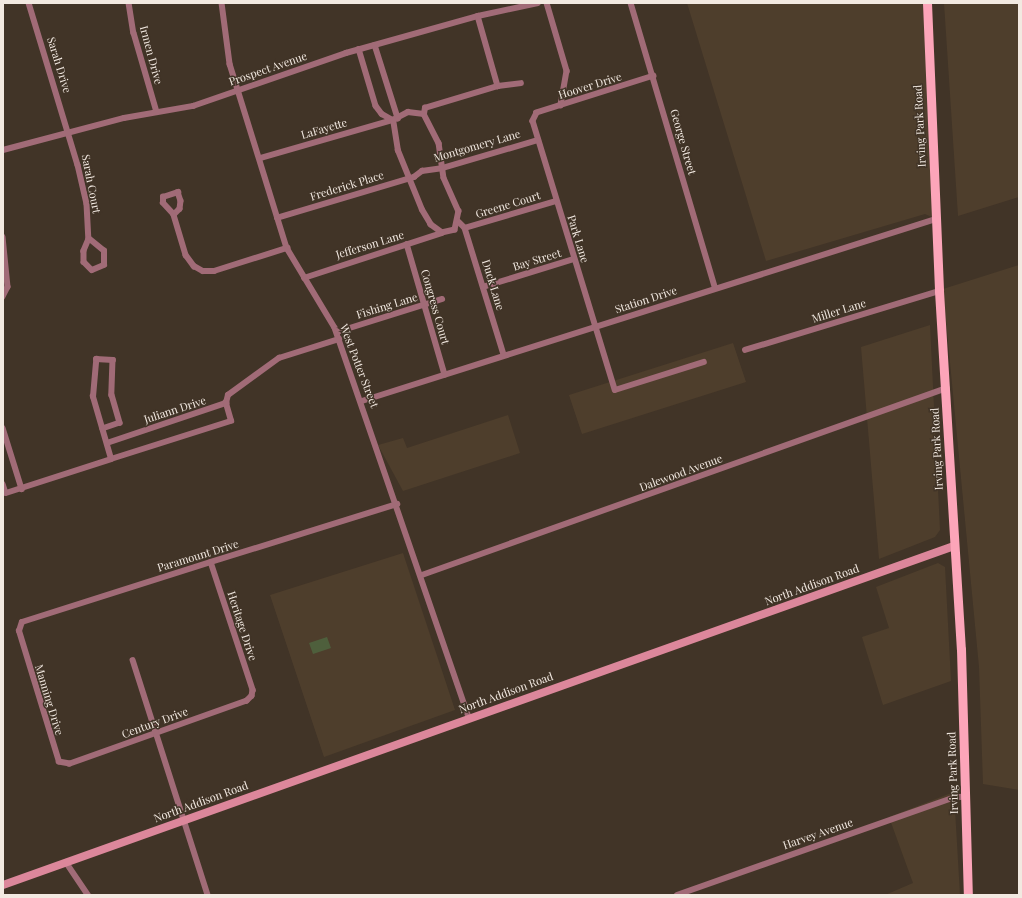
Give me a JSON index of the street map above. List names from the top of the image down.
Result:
{
  "streets": {
    "main road": ["Irving Park Road"],
    "street": [
      "Irmen Drive",
      "Sarah Drive",
      "Prospect Avenue",
      "Hoover Drive",
      "LaFayette",
      "George Street",
      "Montgomery Lane",
      "Sarah Court",
      "Frederick Place",
      "Greene Court",
      "Park Lane",
      "Jefferson Lane",
      "Bay Street",
      "Duck Lane",
      "Station Drive",
      "Fishing Lane",
      "Congress Court",
      "Miller Lane",
      "West Potter Street",
      "Juliann Drive",
      "Dalewood Avenue",
      "Paramount Drive",
      "North Addison Road",
      "Heritage Drive",
      "Manning Drive",
      "Century Drive",
      "Harvey Avenue"
    ]
  },
  "crossings": [
    ["Irmen Drive", "Prospect Avenue"],
    ["Sarah Drive", "Prospect Avenue"],
    ["Sarah Drive", "Sarah Court"],
    ["Prospect Avenue", "Sarah Court"],
    ["Prospect Avenue", "West Potter Street"],
    ["Hoover Drive", "George Street"],
    ["Hoover Drive", "Park Lane"],
    ["Irving Park Road", "Station Drive"],
    ["Irving Park Road", "Miller Lane"],
    ["Irving Park Road", "Dalewood Avenue"],
    ["Irving Park Road", "North Addison Road"],
    ["Irving Park Road", "Harvey Avenue"],
    ["LaFayette", "West Potter Street"],
    ["George Street", "Station Drive"],
    ["Montgomery Lane", "Frederick Place"],
    ["Montgomery Lane", "Park Lane"],
    ["Frederick Place", "West Potter Street"],
    ["Greene Court", "Park Lane"],
    ["Greene Court", "Duck Lane"],
    ["Park Lane", "Bay Street"],
    ["Park Lane", "Station Drive"],
    ["Jefferson Lane", "Duck Lane"],
    ["Jefferson Lane", "Congress Court"],
    ["Jefferson Lane", "West Potter Street"],
    ["Bay Street", "Duck Lane"],
    ["Duck Lane", "Station Drive"],
    ["Station Drive", "Congress Court"],
    ["Station Drive", "West Potter Street"],
    ["Fishing Lane", "Congress Court"],
    ["Fishing Lane", "West Potter Street"],
    ["West Potter Street", "Dalewood Avenue"],
    ["West Potter Street", "Paramount Drive"],
    ["West Potter Street", "North Addison Road"],
    ["Paramount Drive", "Heritage Drive"],
    ["Paramount Drive", "Manning Drive"],
    ["Heritage Drive", "Century Drive"],
    ["Manning Drive", "Century Drive"]
  ]
}
